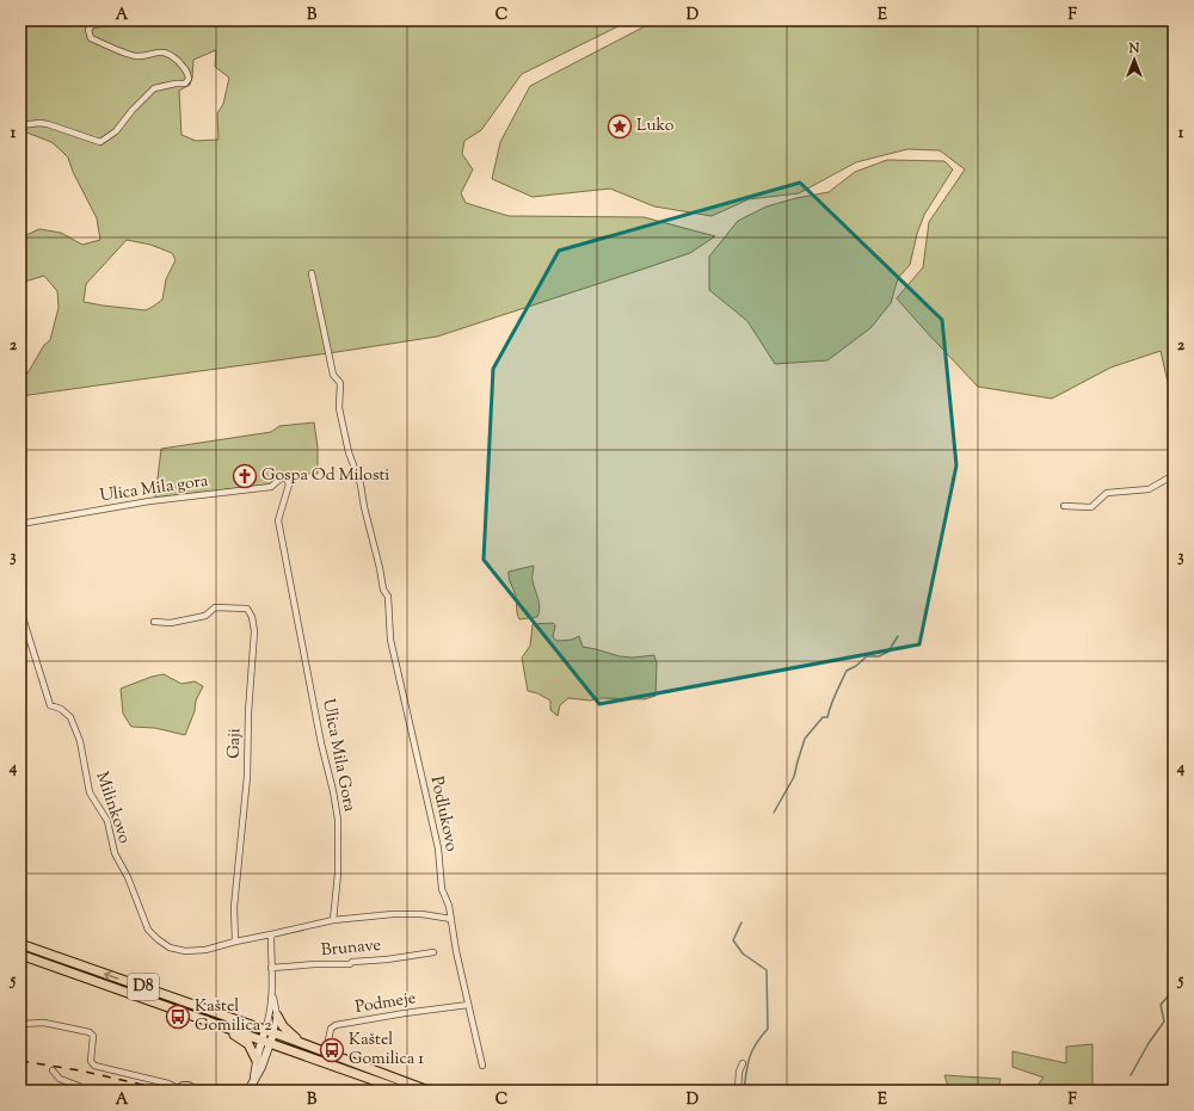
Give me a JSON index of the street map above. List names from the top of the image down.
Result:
{
  "streets": {
    "main road": ["D8"],
    "street": [
      "Ulica Mila gora",
      "Gaji",
      "Ulica Mila Gora",
      "Milinkovo",
      "Podlukovo",
      "Brunave",
      "Podmeje"
    ]
  },
  "crossings": [
    ["Ulica Mila gora", "Ulica Mila Gora"],
    ["Gaji", "Milinkovo"],
    ["Podlukovo", "Podmeje"],
    ["D8", "Podmeje"]
  ],
  "places": {
    "place": ["Luko"],
    "church": ["Gospa Od Milosti"],
    "bus stop": ["Kaštel Gomilica 2", "Kaštel Gomilica 1"]
  },
  "north": "top",
  "grid": {
    "columns": [
      "A",
      "B",
      "C",
      "D",
      "E",
      "F"
    ],
    "rows": [
      "1",
      "2",
      "3",
      "4",
      "5"
    ]
  }
}
